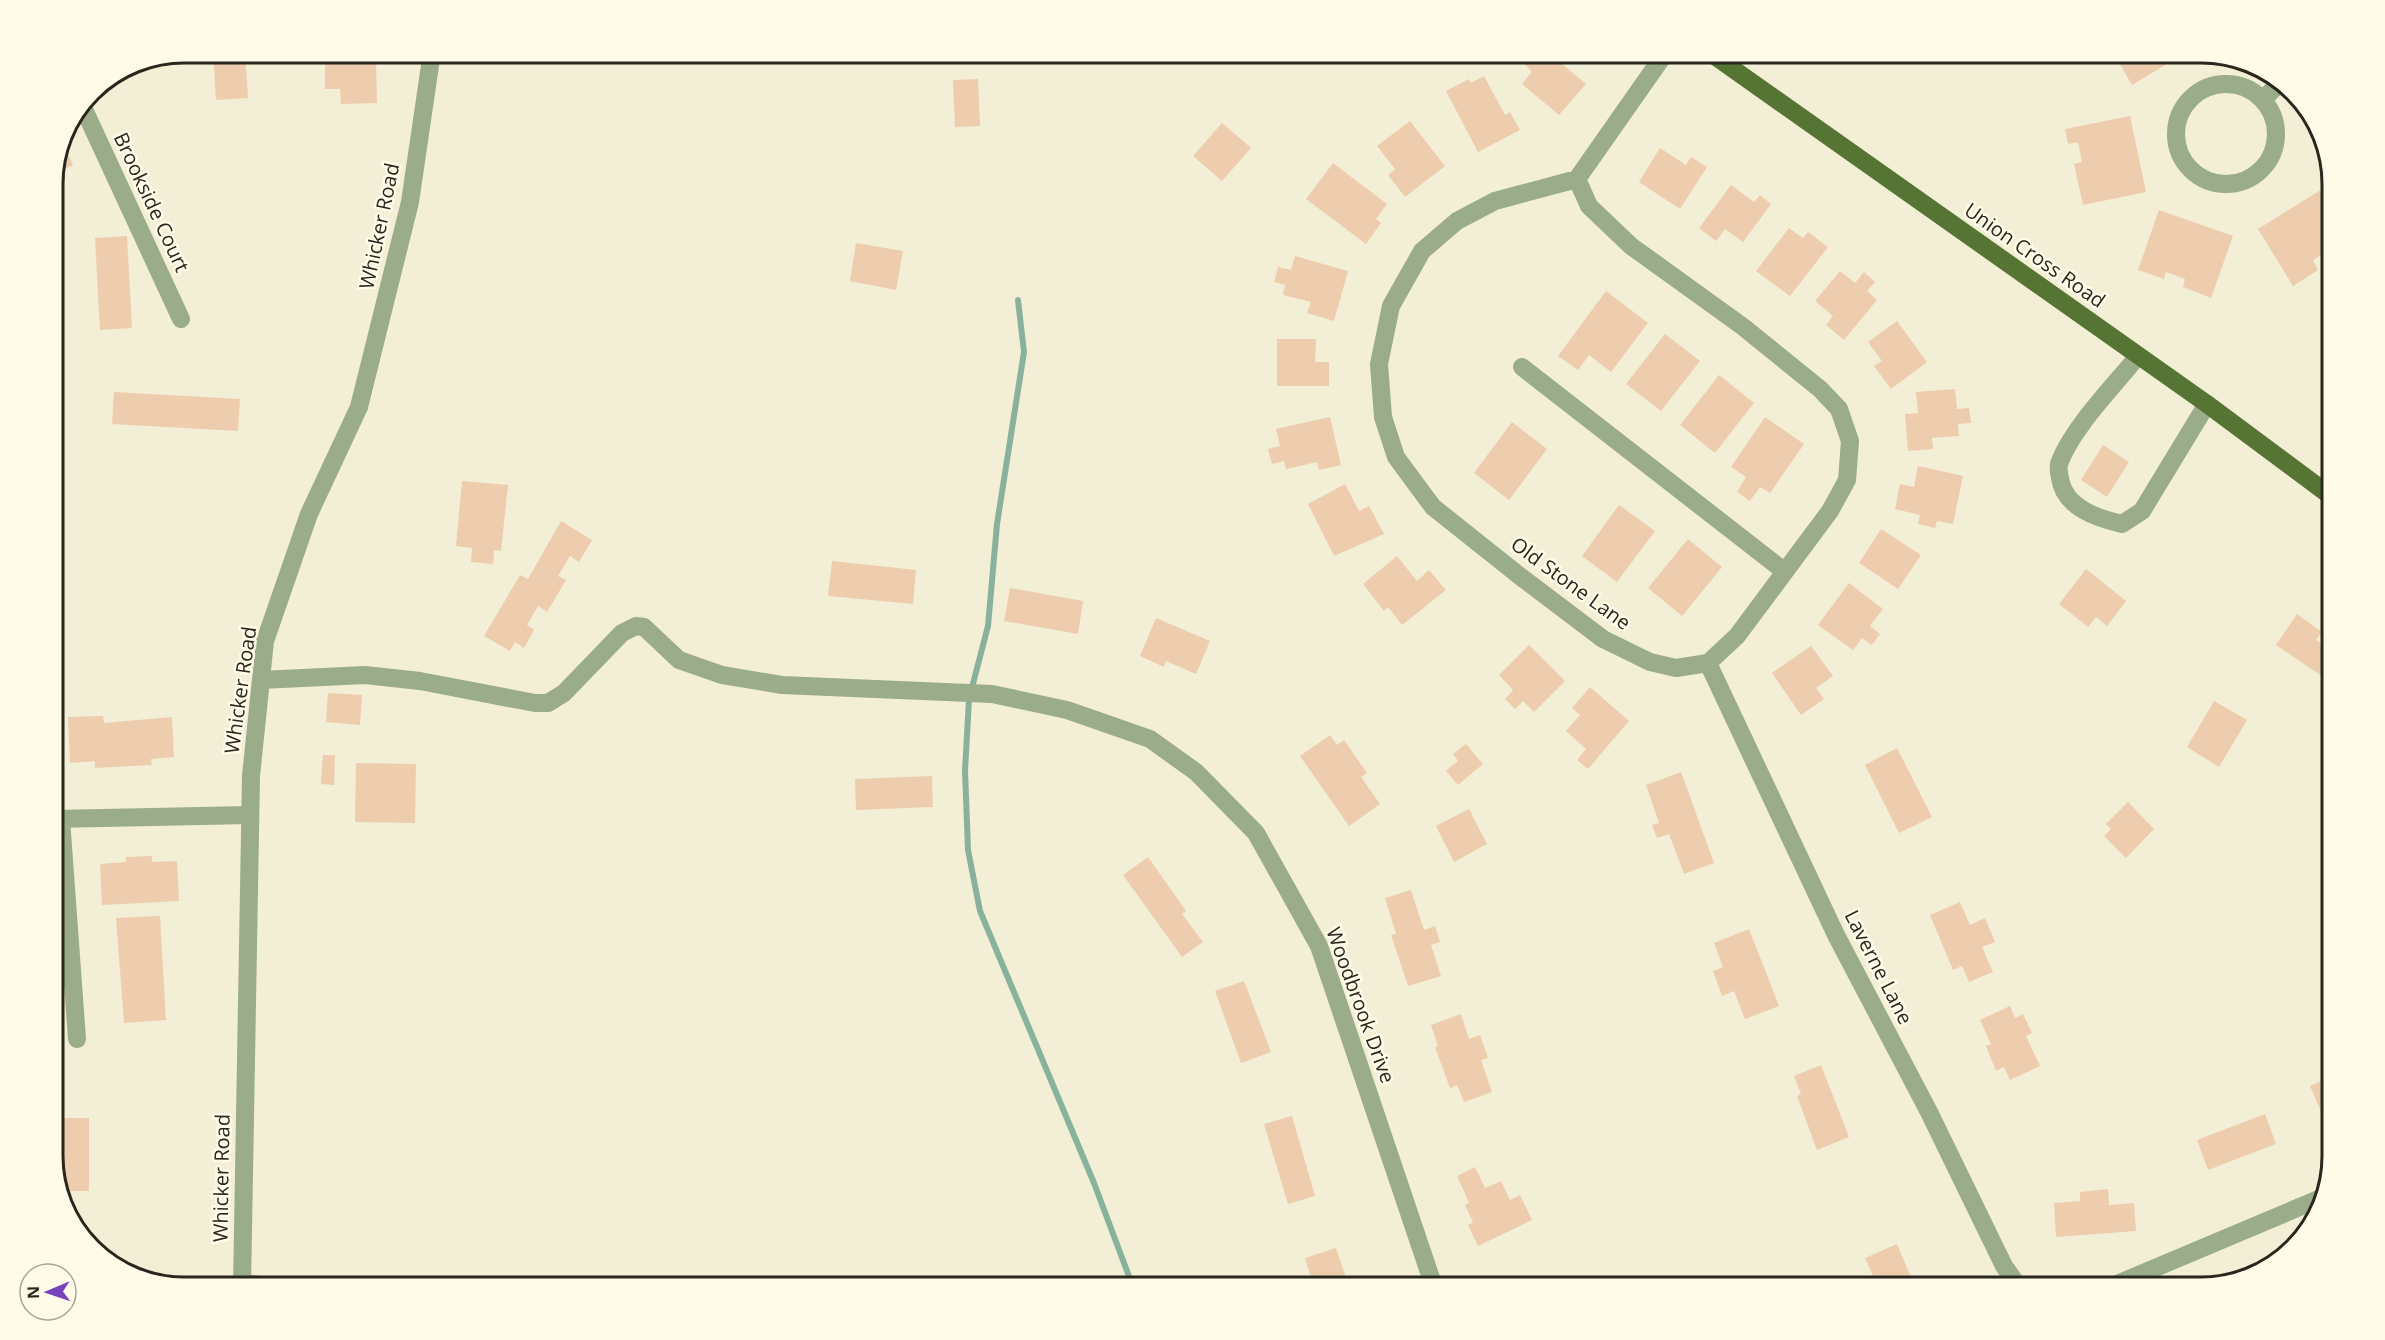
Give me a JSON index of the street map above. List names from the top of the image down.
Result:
{
  "streets": {
    "main road": ["Union Cross Road"],
    "street": [
      "Brookside Court",
      "Whicker Road",
      "Old Stone Lane",
      "Laverne Lane",
      "Woodbrook Drive"
    ]
  },
  "crossings": [
    ["Whicker Road", "Woodbrook Drive"],
    ["Old Stone Lane", "Laverne Lane"]
  ],
  "north": "left"
}
